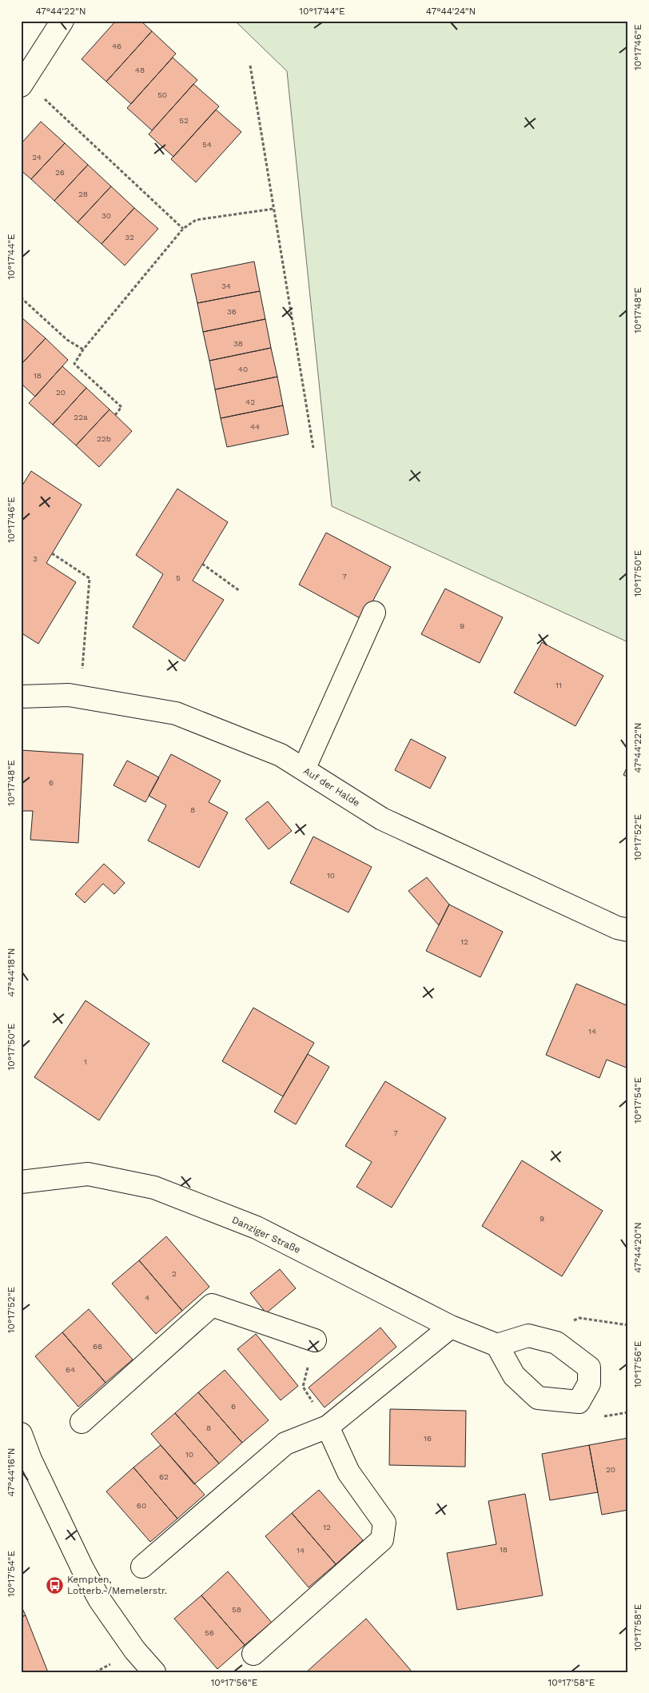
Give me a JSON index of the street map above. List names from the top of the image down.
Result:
{
  "streets": {
    "street": ["Auf der Halde", "Danziger Straße"]
  },
  "places": {
    "bus stop": ["Kempten, Lotterb.-/Memelerstr."]
  },
  "house_numbers": [
    "46",
    "48",
    "50",
    "52",
    "54",
    "24",
    "26",
    "28",
    "30",
    "32",
    "34",
    "36",
    "38",
    "40",
    "18",
    "20",
    "42",
    "22a",
    "44",
    "22b",
    "3",
    "7",
    "5",
    "9",
    "11",
    "6",
    "8",
    "10",
    "12",
    "14",
    "1",
    "7",
    "9",
    "2",
    "4",
    "66",
    "64",
    "6",
    "8",
    "16",
    "10",
    "20",
    "62",
    "60",
    "12",
    "18",
    "14",
    "58",
    "56"
  ],
  "coordinates": [
    "47°44'22\"N",
    "10°17'44\"E",
    "47°44'24\"N",
    "10°17'46\"E",
    "10°17'48\"E",
    "10°17'50\"E",
    "10°17'52\"E",
    "47°44'18\"N",
    "10°17'54\"E",
    "47°44'20\"N",
    "10°17'56\"E",
    "47°44'16\"N",
    "10°17'58\"E"
  ]
}
